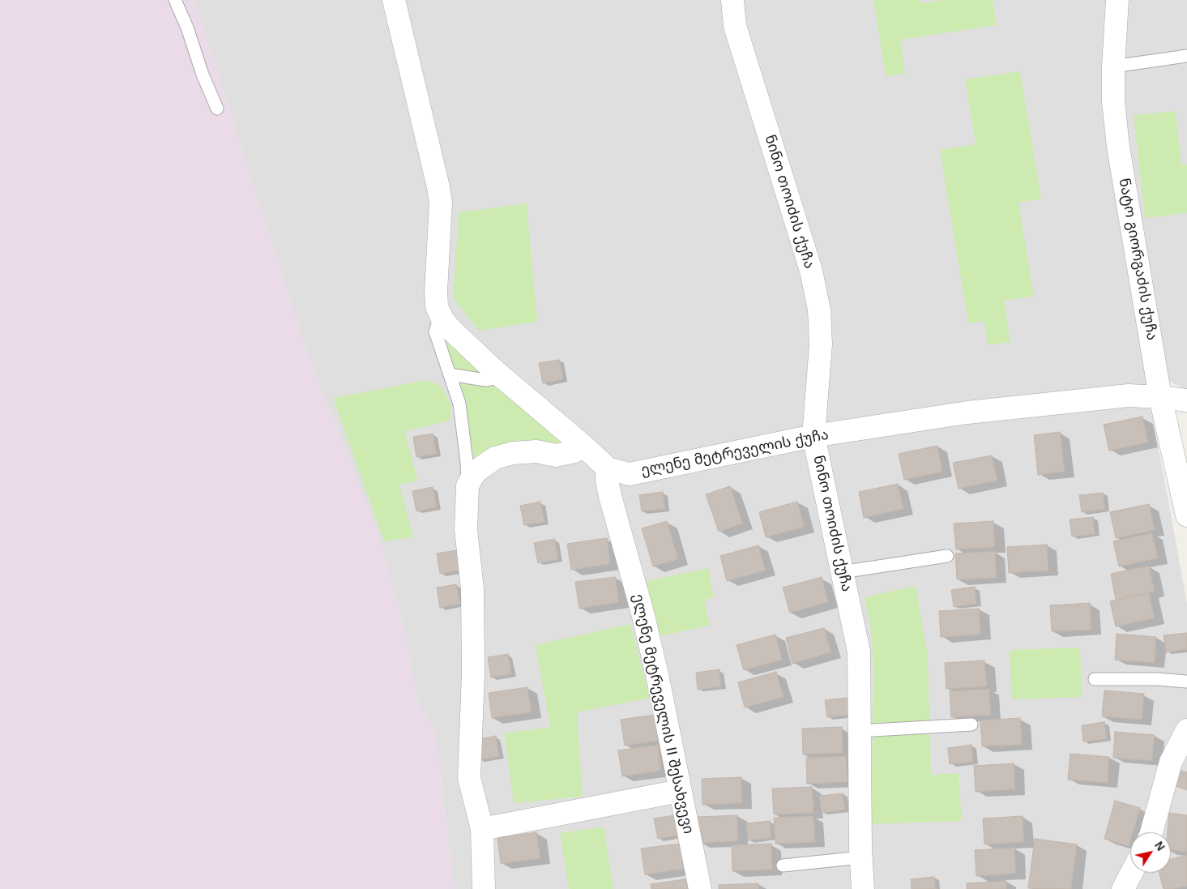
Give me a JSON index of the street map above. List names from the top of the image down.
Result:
{
  "streets": {
    "street": [
      "ნინო თოიძის ქუჩა",
      "ნატო გიორგაძის ქუჩა",
      "ელენე მეტრეველის ქუჩა",
      "ელენე მეტრეველის II შესახვევი"
    ]
  },
  "crossings": [
    ["ნინო თოიძის ქუჩა", "ელენე მეტრეველის ქუჩა"],
    ["ნატო გიორგაძის ქუჩა", "ელენე მეტრეველის ქუჩა"],
    ["ელენე მეტრეველის ქუჩა", "ელენე მეტრეველის II შესახვევი"]
  ],
  "north": "top right"
}
